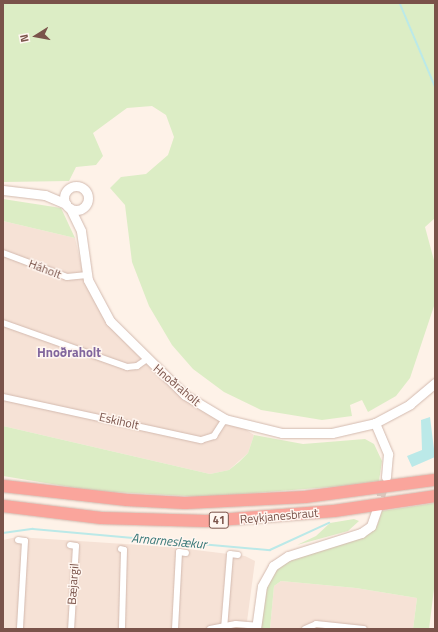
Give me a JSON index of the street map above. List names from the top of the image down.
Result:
{
  "streets": {
    "highway": ["Reykjanesbraut", "41"],
    "street": [
      "Háholt",
      "Hnoðraholt",
      "Eskiholt",
      "Bæjargil"
    ]
  },
  "crossings": [
    ["Háholt", "Hnoðraholt"],
    ["Hnoðraholt", "Eskiholt"]
  ],
  "districts": ["Hnoðraholt"],
  "water": ["Arnarneslækur"],
  "north": "left"
}
